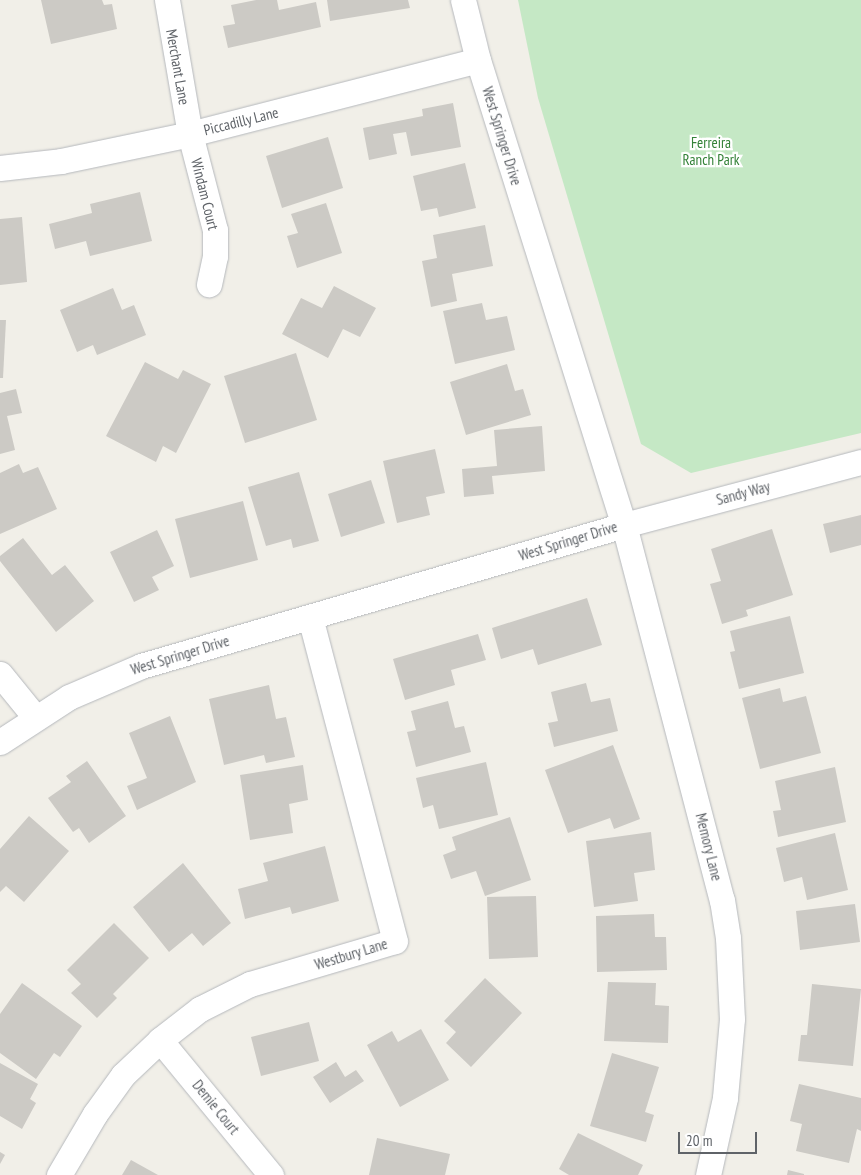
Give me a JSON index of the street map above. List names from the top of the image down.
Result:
{
  "streets": {
    "street": [
      "Merchant Lane",
      "Piccadilly Lane",
      "West Springer Drive",
      "Windam Court",
      "Sandy Way",
      "Memory Lane",
      "Westbury Lane",
      "Demie Court"
    ]
  },
  "crossings": [
    ["Merchant Lane", "Piccadilly Lane"],
    ["Merchant Lane", "Windam Court"],
    ["Piccadilly Lane", "West Springer Drive"],
    ["Piccadilly Lane", "Windam Court"],
    ["West Springer Drive", "Sandy Way"],
    ["West Springer Drive", "Memory Lane"],
    ["West Springer Drive", "Westbury Lane"],
    ["Sandy Way", "Memory Lane"],
    ["Westbury Lane", "Demie Court"]
  ],
  "parks": ["Ferreira Ranch Park"],
  "scale_bar": "20 m"
}
